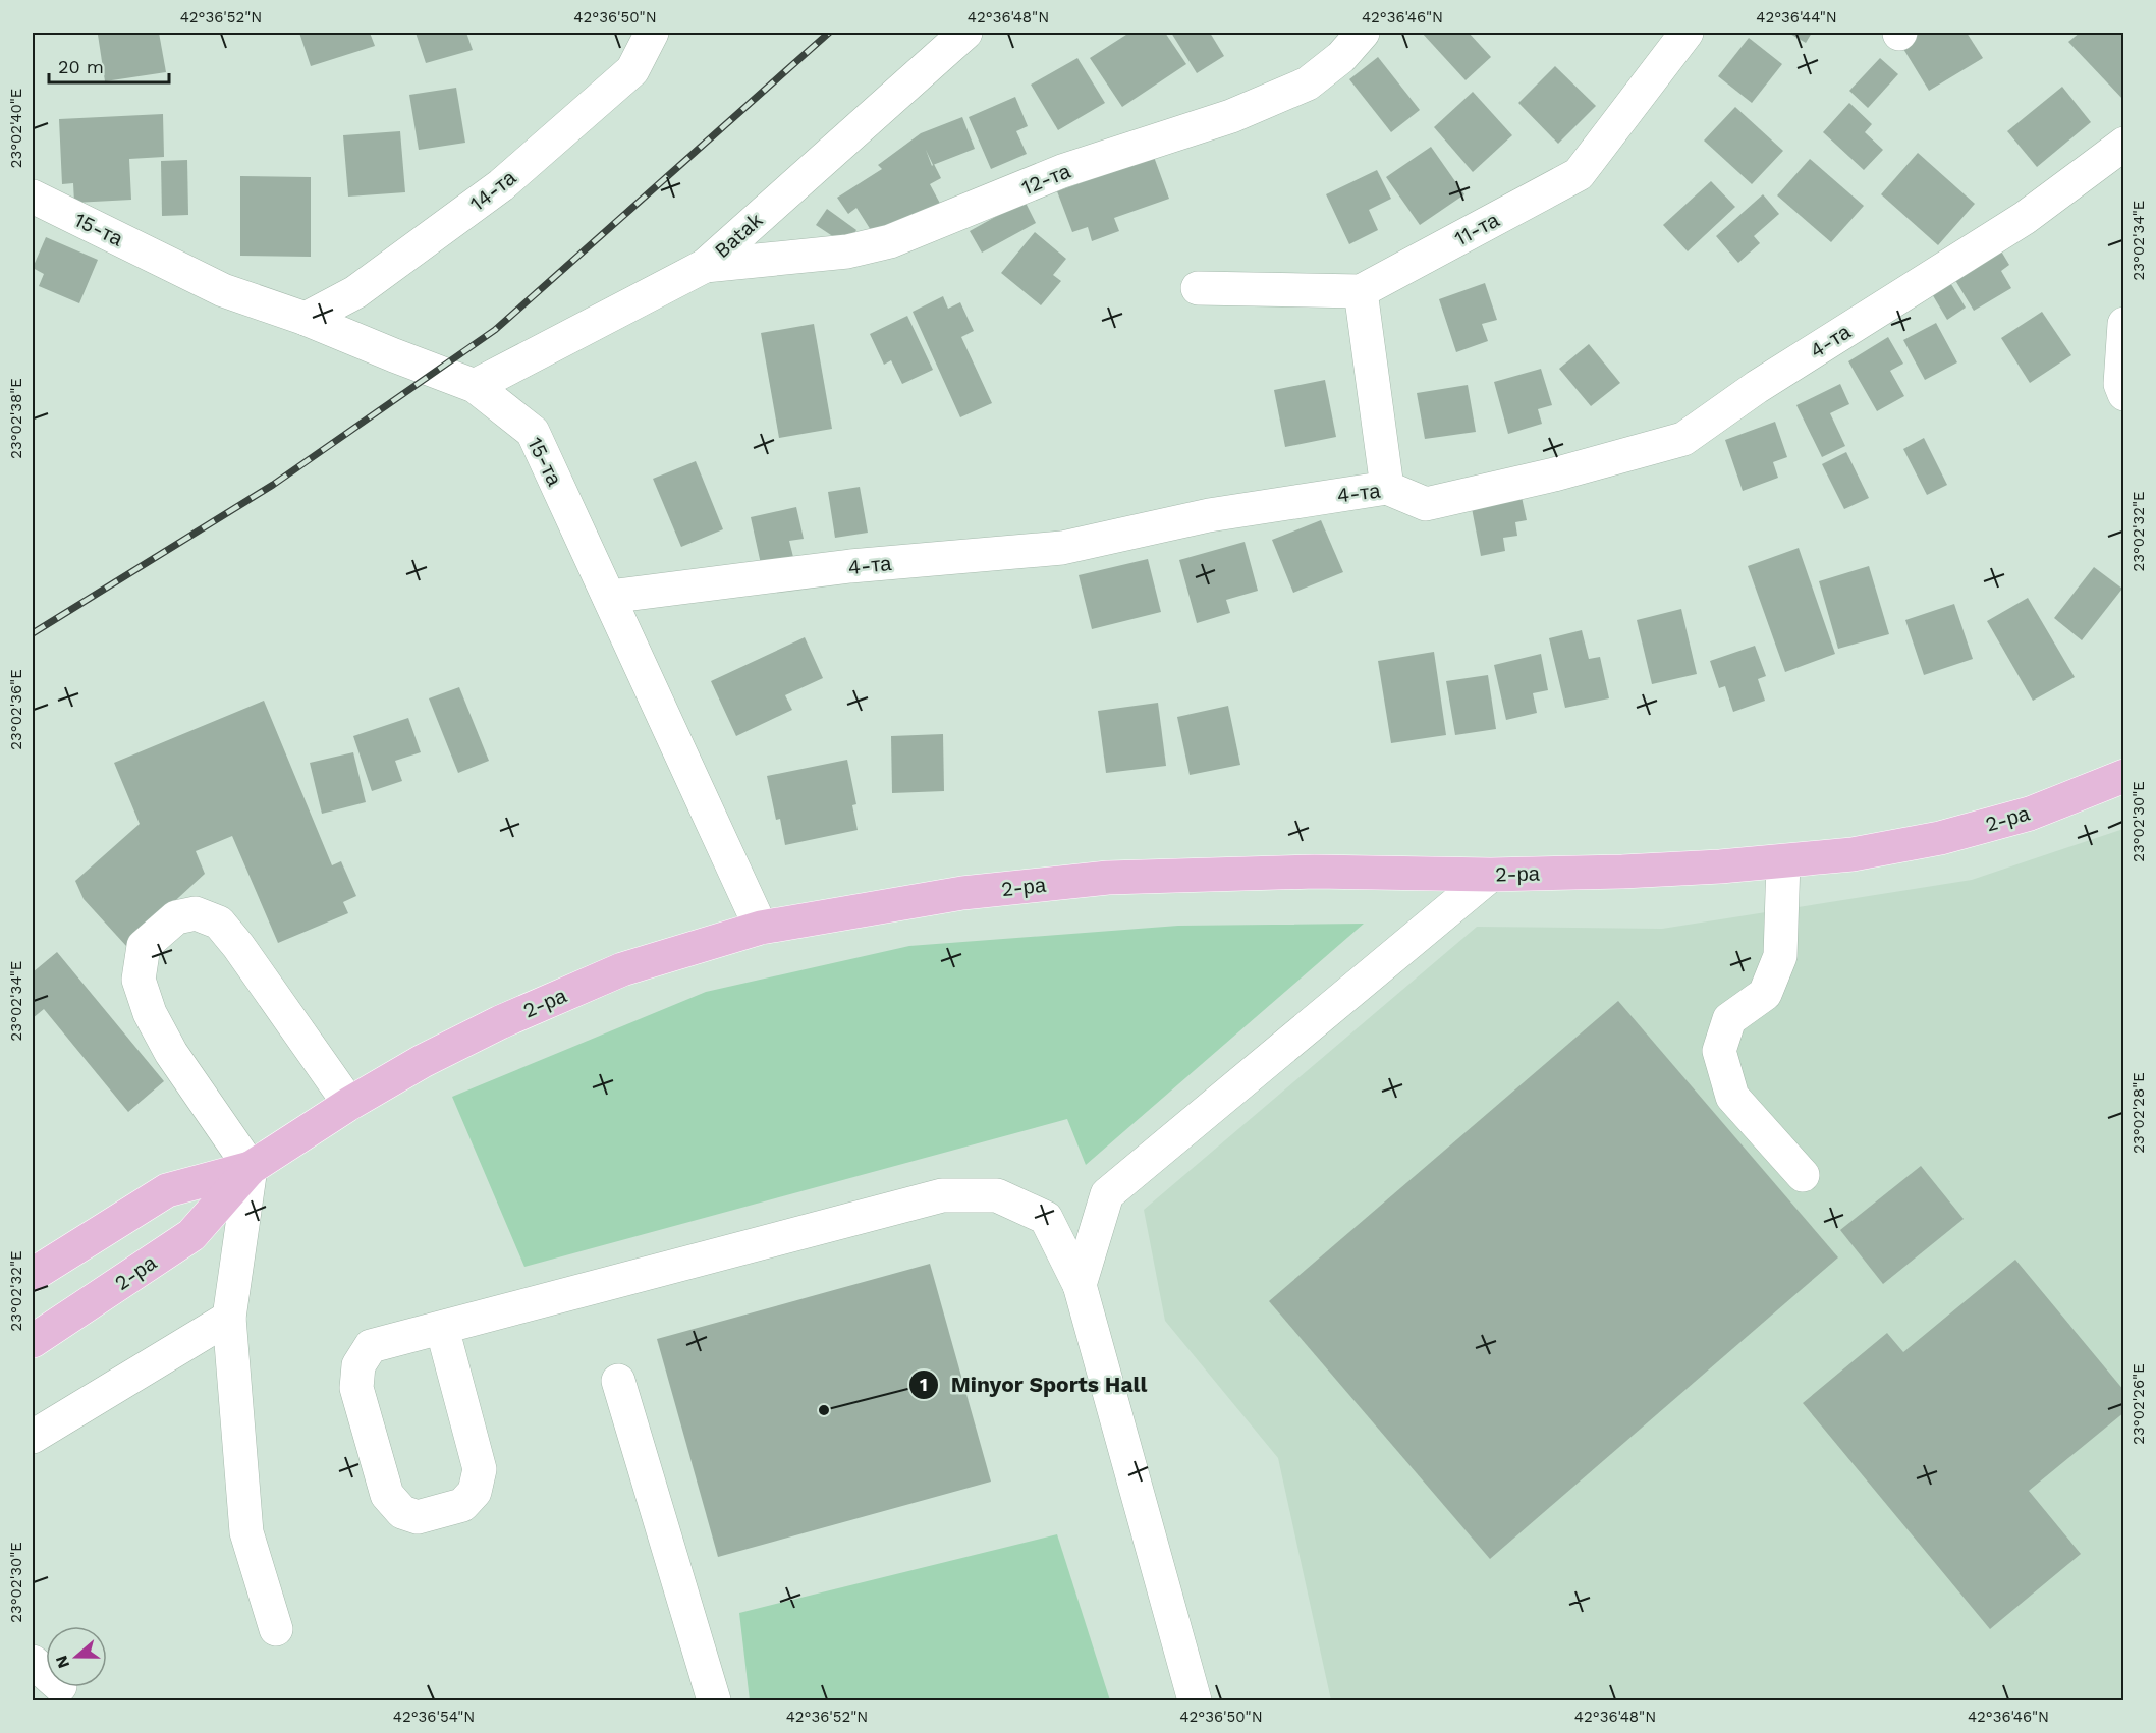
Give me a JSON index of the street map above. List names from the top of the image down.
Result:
{
  "streets": {
    "main road": ["2-ра"],
    "street": [
      "12-та",
      "14-та",
      "15-та",
      "11-та",
      "Batak",
      "4-та"
    ]
  },
  "crossings": [
    ["12-та", "Batak"],
    ["14-та", "15-та"],
    ["15-та", "Batak"],
    ["15-та", "4-та"],
    ["15-та", "2-ра"]
  ],
  "places": ["Minyor Sports Hall"],
  "scale_bar": "20 m",
  "north": "left",
  "coordinates": [
    "42°36'52\"N",
    "42°36'50\"N",
    "42°36'48\"N",
    "42°36'46\"N",
    "42°36'44\"N",
    "23°02'40\"E",
    "23°02'34\"E",
    "23°02'38\"E",
    "23°02'32\"E",
    "23°02'36\"E",
    "23°02'30\"E",
    "23°02'28\"E",
    "23°02'26\"E",
    "42°36'54\"N"
  ]
}
